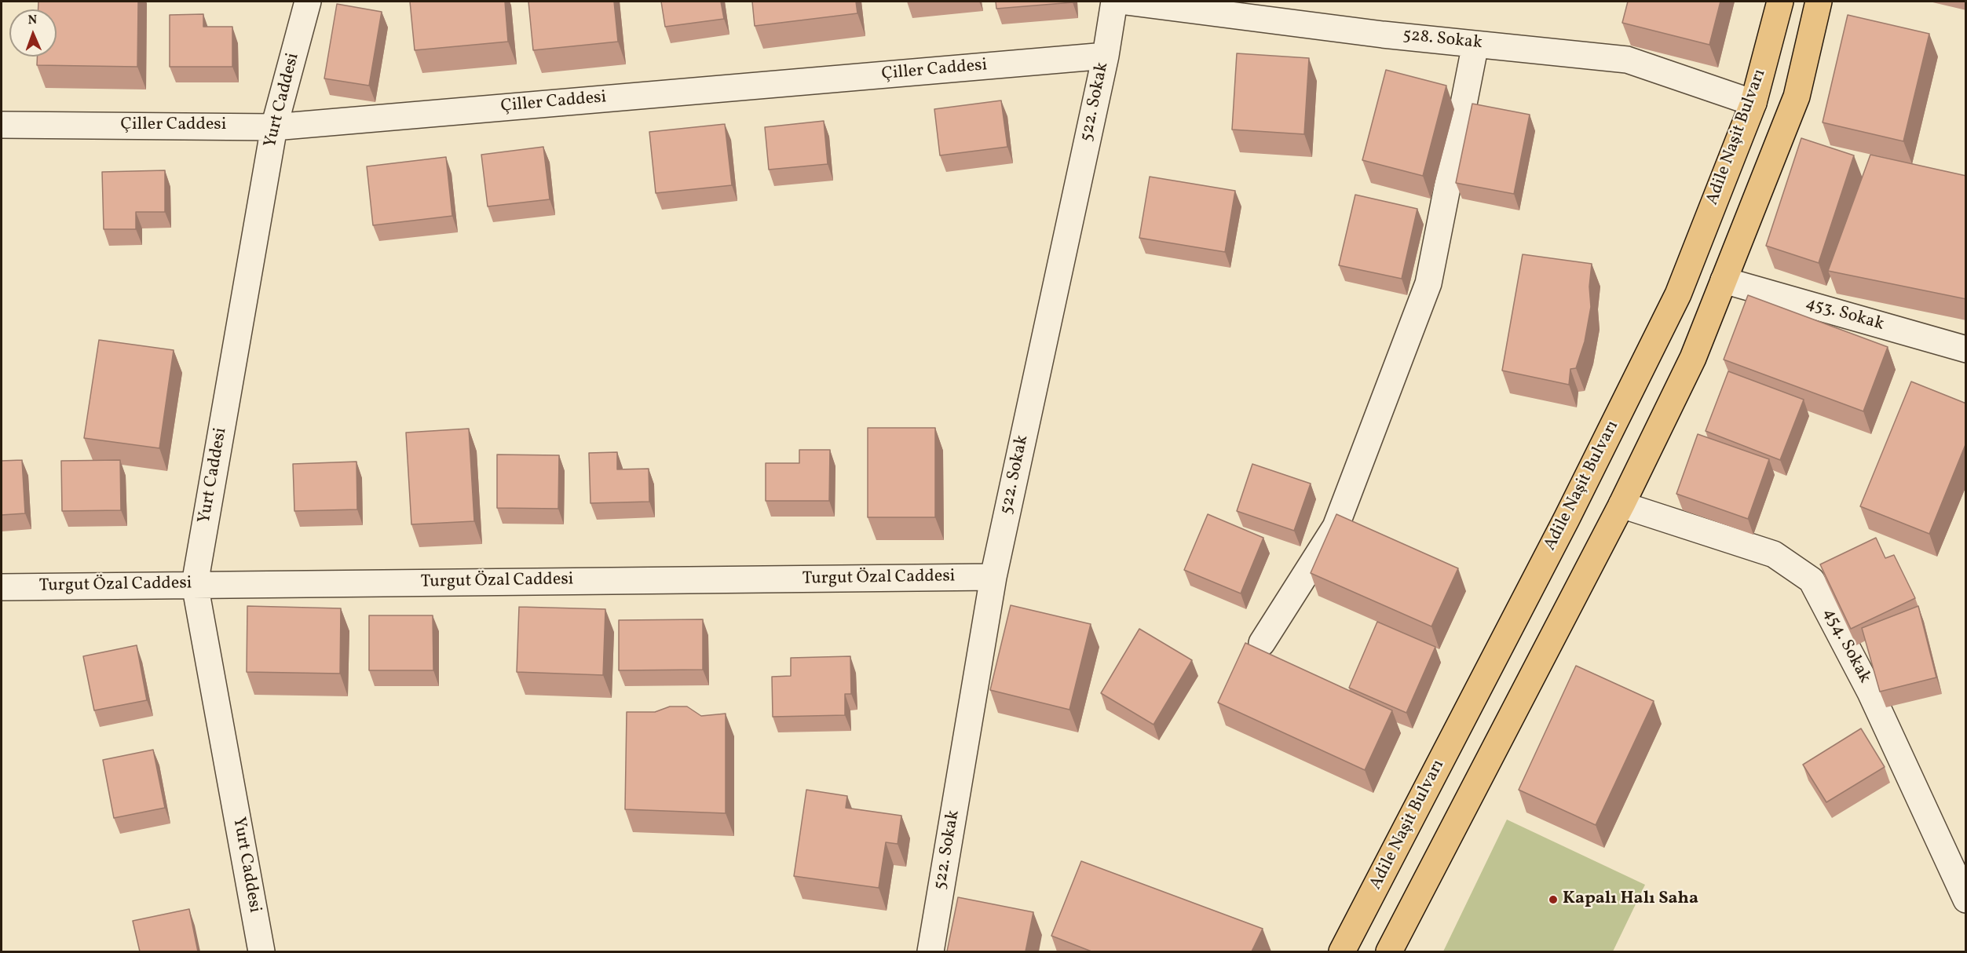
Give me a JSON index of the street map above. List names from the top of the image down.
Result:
{
  "streets": {
    "main road": ["Adile Naşit Bulvarı"],
    "street": [
      "528. Sokak",
      "Çiller Caddesi",
      "Yurt Caddesi",
      "522. Sokak",
      "453. Sokak",
      "Turgut Özal Caddesi",
      "454. Sokak"
    ]
  },
  "crossings": [
    ["528. Sokak", "Adile Naşit Bulvarı"],
    ["Çiller Caddesi", "Yurt Caddesi"],
    ["Çiller Caddesi", "522. Sokak"],
    ["Yurt Caddesi", "Turgut Özal Caddesi"],
    ["522. Sokak", "Turgut Özal Caddesi"]
  ],
  "places": ["Kapalı Halı Saha"],
  "north": "top"
}
